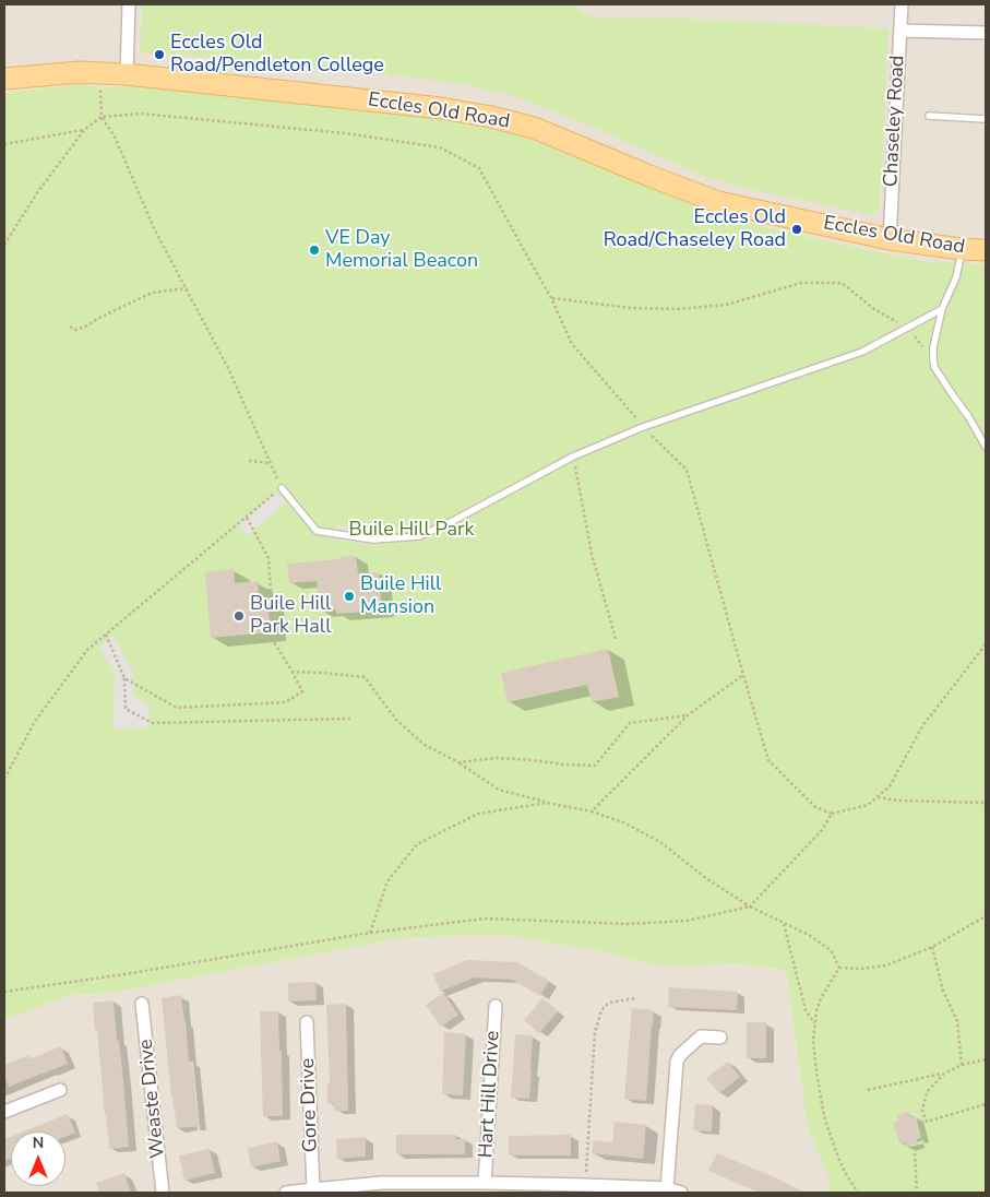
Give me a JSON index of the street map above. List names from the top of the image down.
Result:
{
  "streets": {
    "main road": ["Eccles Old Road"],
    "street": [
      "Chaseley Road",
      "Hart Hill Drive",
      "Weaste Drive",
      "Gore Drive"
    ]
  },
  "crossings": [
    ["Eccles Old Road", "Chaseley Road"]
  ],
  "parks": ["Buile Hill Park"],
  "places": [
    "Eccles Old Road/Pendleton College",
    "Eccles Old Road/Chaseley Road",
    "VE Day Memorial Beacon",
    "Buile Hill Mansion",
    "Buile Hill Park Hall"
  ],
  "north": "top"
}
